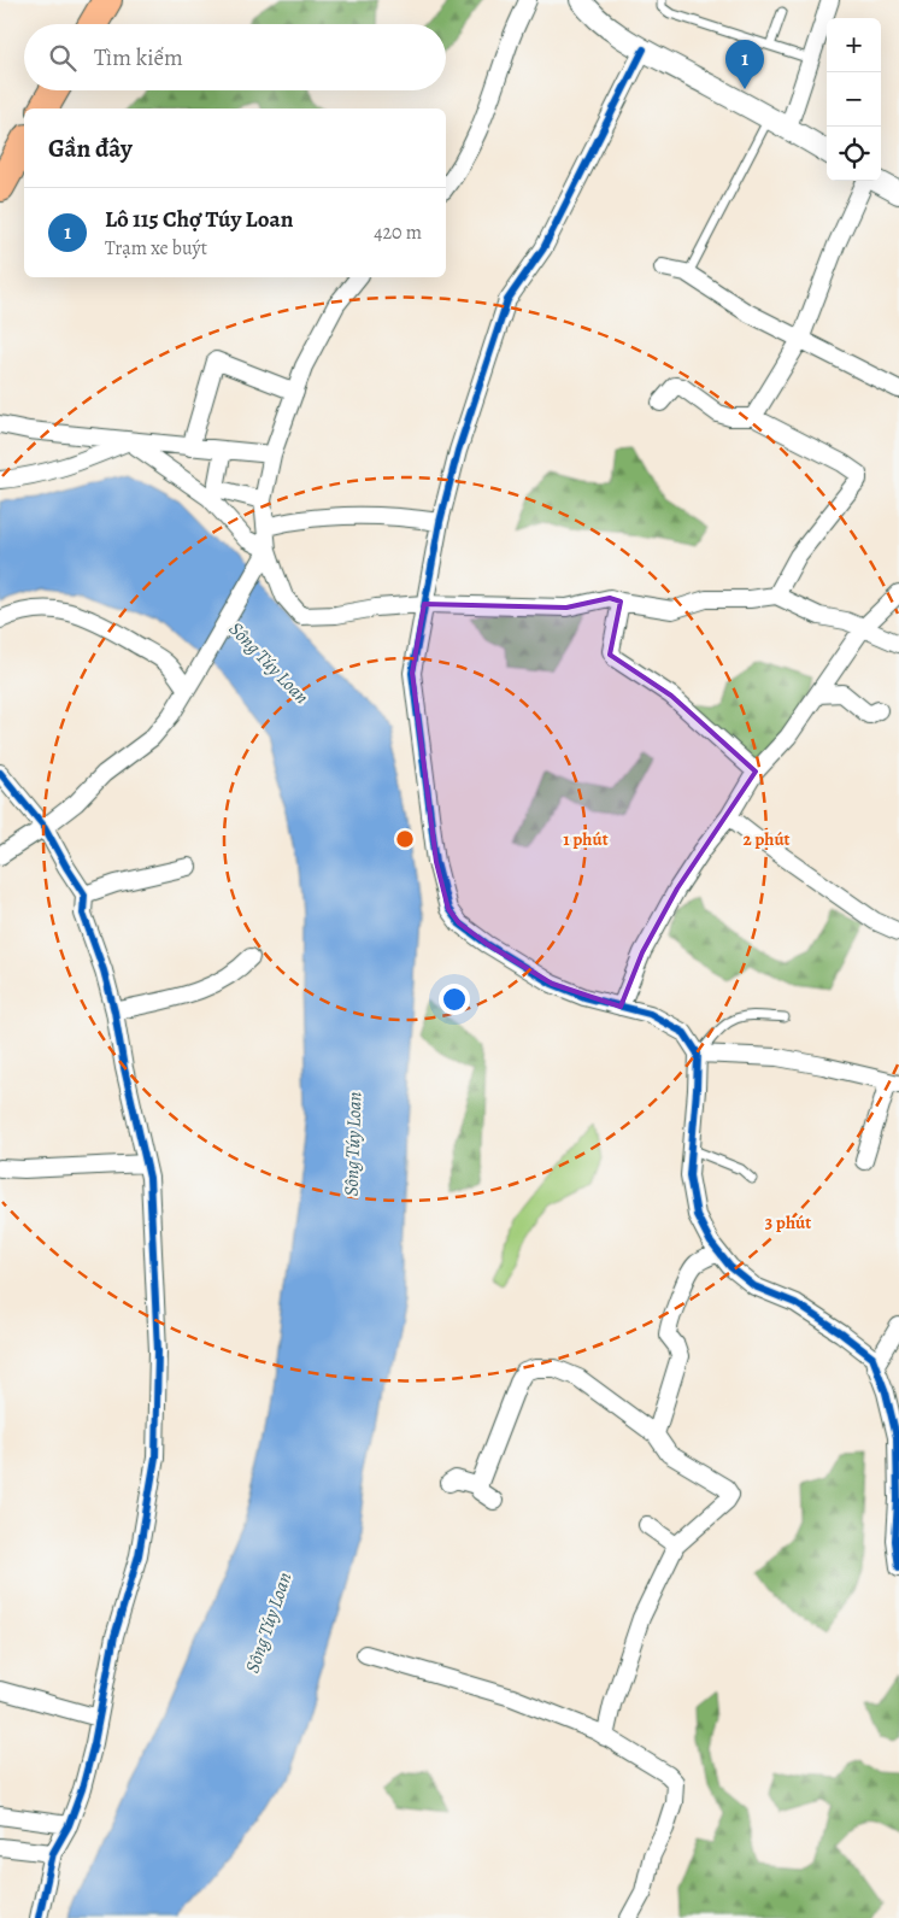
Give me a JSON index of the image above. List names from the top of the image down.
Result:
{
  "water": ["Sông Túy Loan"],
  "page": {
    "map_buttons": ["+", "−"],
    "search": "Tìm kiếm",
    "pins": "1",
    "heading": "Gần đây",
    "list": [
      {
        "mark": "1",
        "name": "Lô 115 Chợ Túy Loan",
        "note": "Trạm xe buýt",
        "value": "420 m"
      }
    ]
  },
  "rings": ["1 phút", "2 phút", "3 phút"]
}
